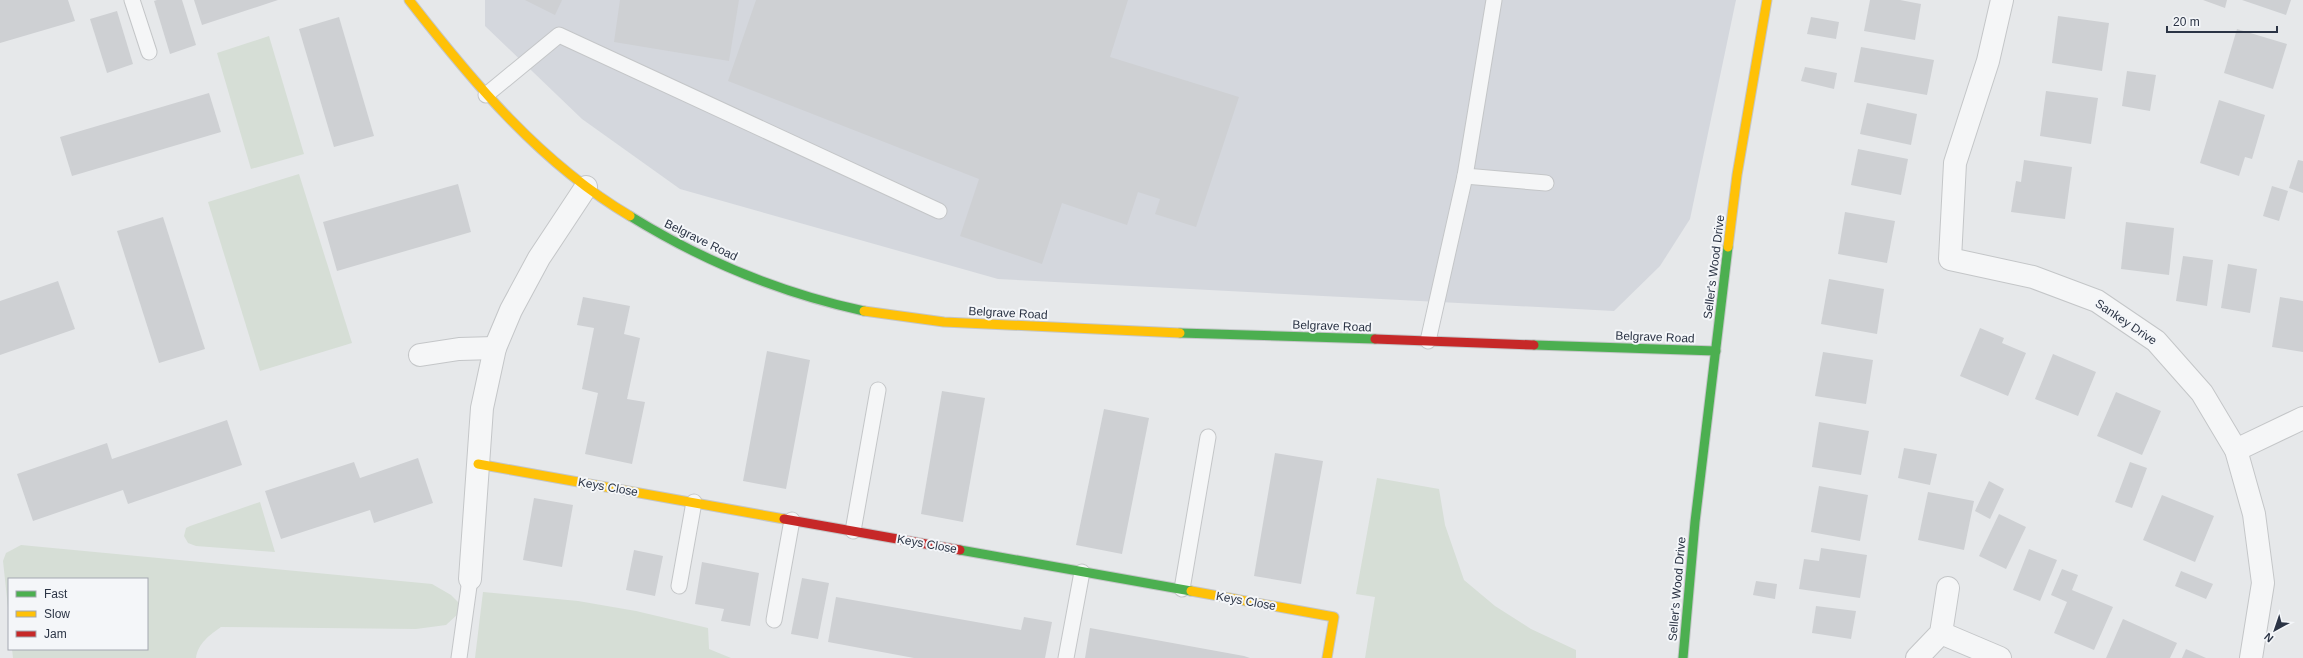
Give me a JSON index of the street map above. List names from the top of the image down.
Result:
{
  "streets": {
    "street": [
      "Belgrave Road",
      "Seller's Wood Drive",
      "Sankey Drive",
      "Keys Close"
    ]
  },
  "crossings": [
    ["Belgrave Road", "Seller's Wood Drive"]
  ],
  "legend": ["Fast", "Slow", "Jam"],
  "scale_bar": "20 m",
  "north": "bottom left"
}
